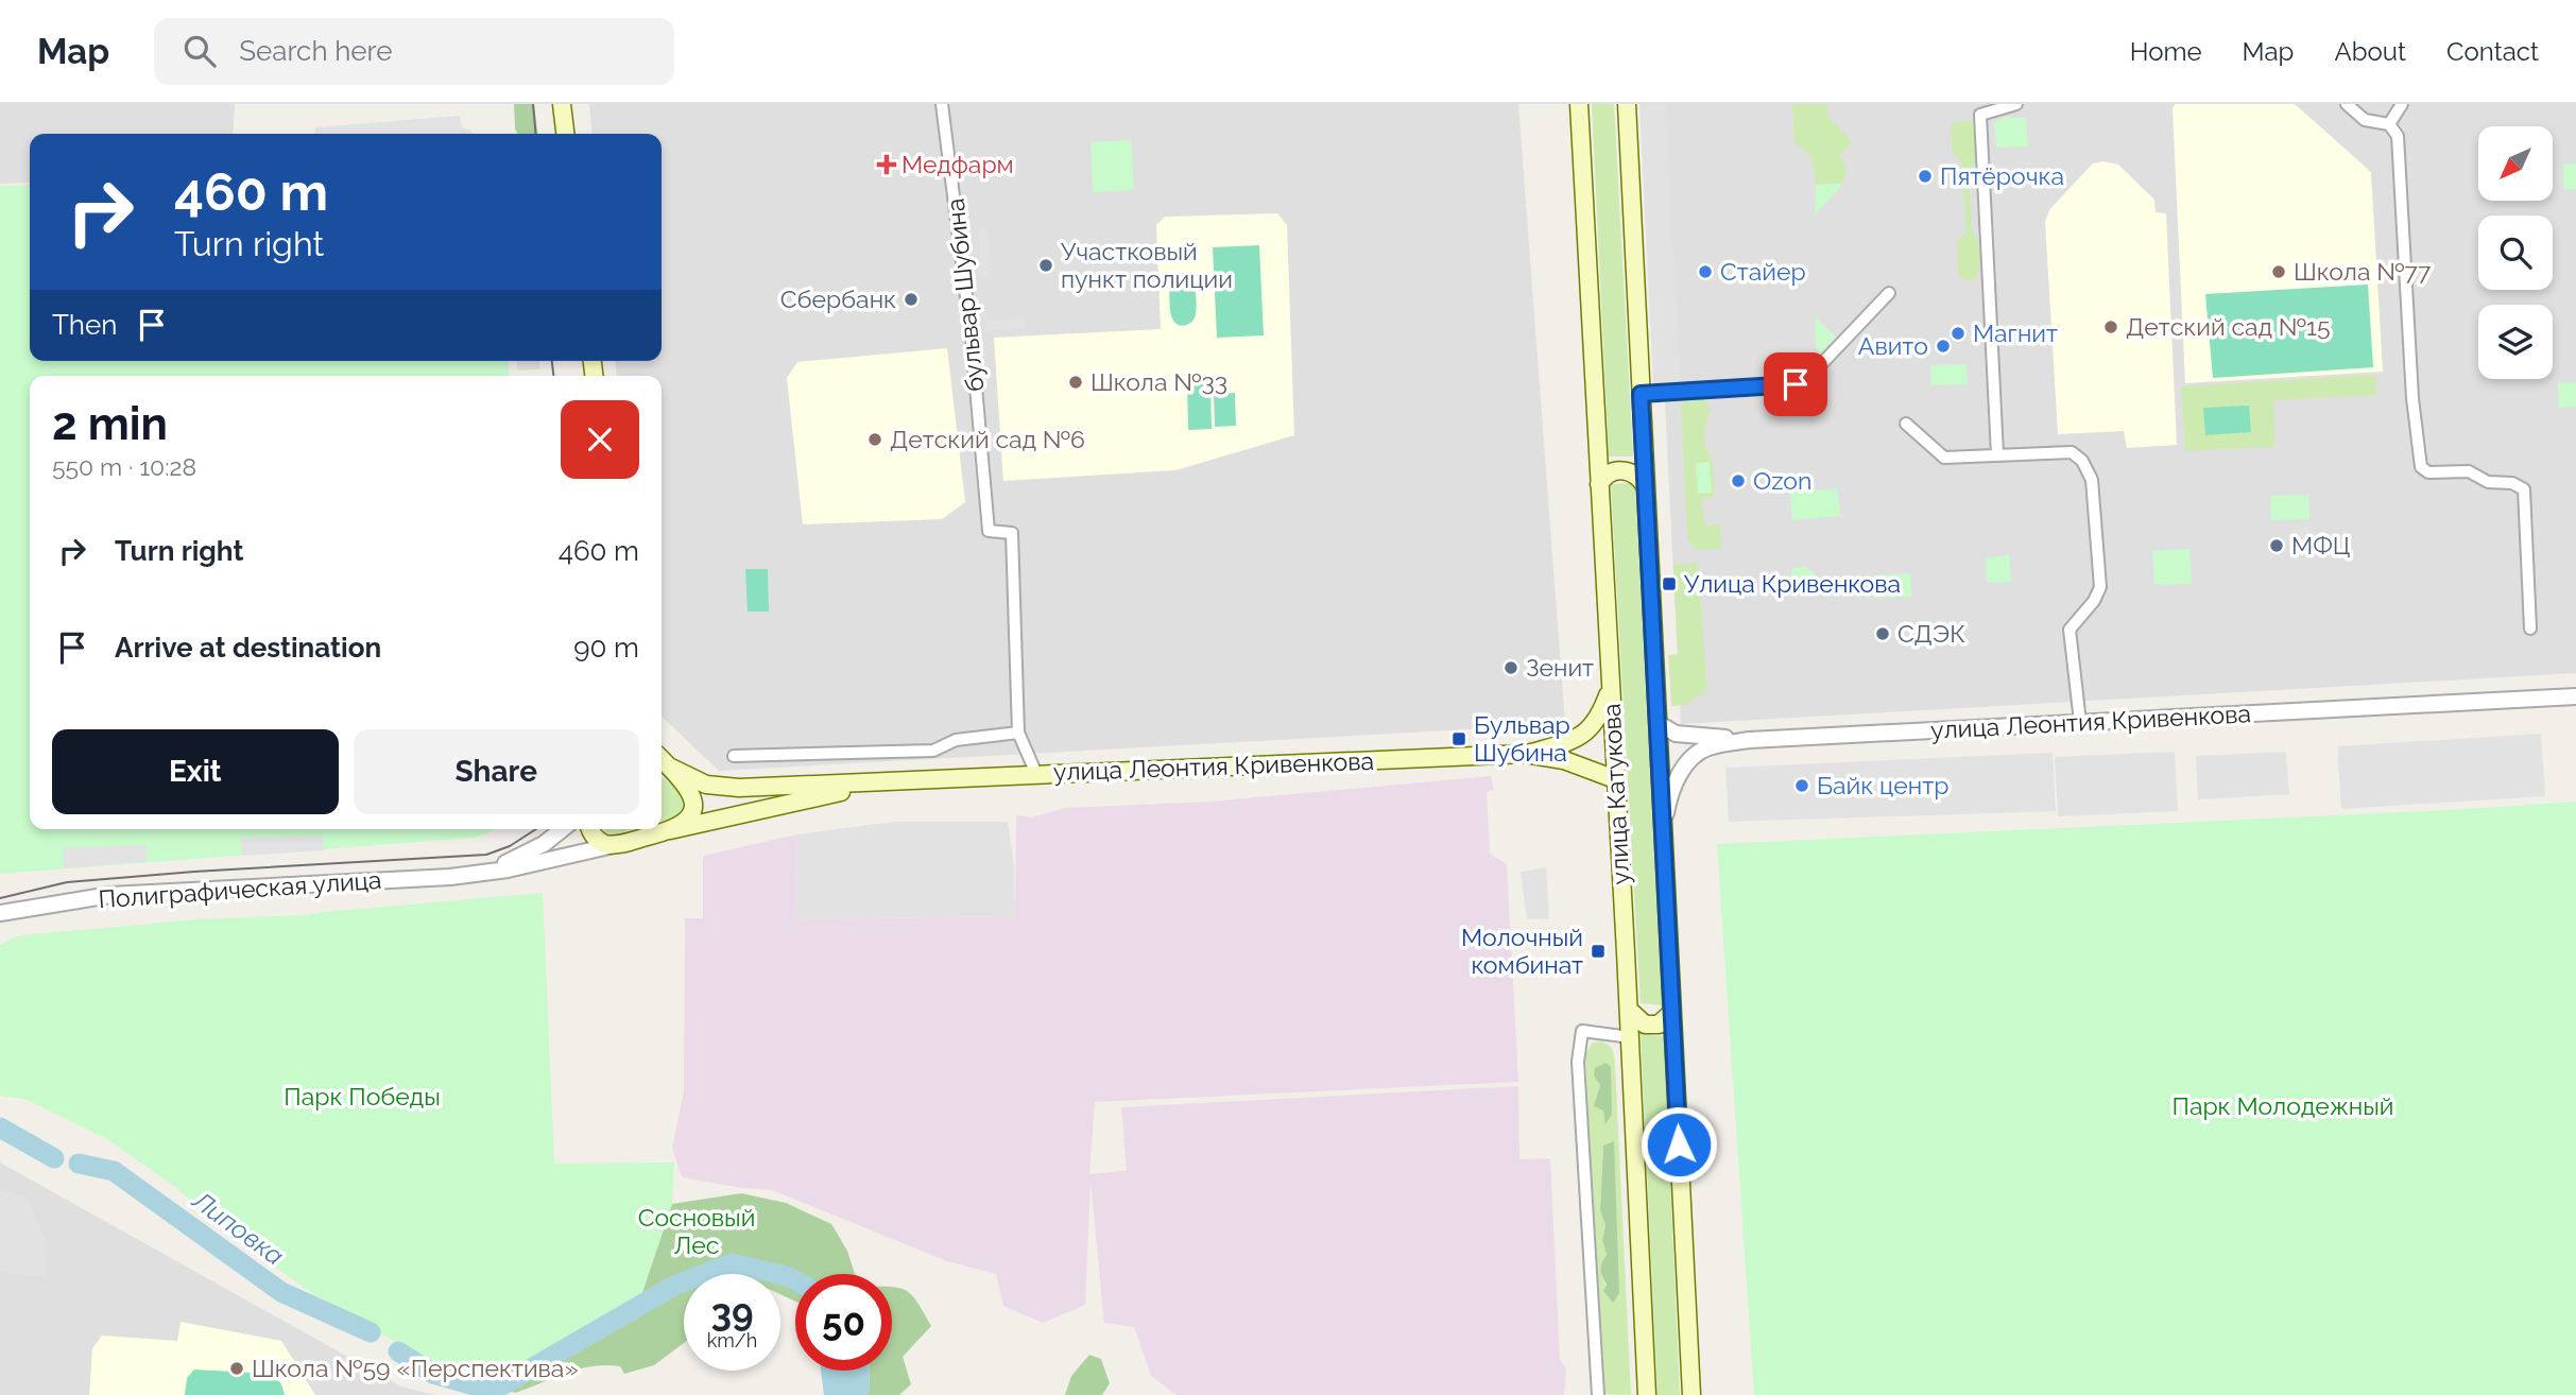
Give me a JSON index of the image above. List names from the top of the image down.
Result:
{
  "streets": {
    "main road": ["улица Леонтия Кривенкова", "улица Катукова"],
    "street": ["бульвар Шубина", "Полиграфическая улица"]
  },
  "crossings": [
    ["бульвар Шубина", "улица Леонтия Кривенкова"],
    ["улица Леонтия Кривенкова", "улица Катукова"]
  ],
  "water": ["Липовка"],
  "parks": ["Парк Победы", "Парк Молодежный", "Сосновый Лес"],
  "places": {
    "health": ["Медфарм"],
    "other": [
      "Пятёрочка",
      "Участковый пункт полиции",
      "Стайер",
      "Школа №77",
      "Сбербанк",
      "Детский сад №15",
      "Магнит",
      "Авито",
      "Школа №33",
      "Детский сад №6",
      "Ozon",
      "МФЦ",
      "СДЭК",
      "Зенит",
      "Байк центр",
      "Школа №59 «Перспектива»"
    ],
    "transit": ["Улица Кривенкова", "Бульвар Шубина", "Молочный комбинат"]
  },
  "north": "bottom left",
  "page": {
    "header": "Map",
    "search": "Search here",
    "nav": [
      "Home",
      "Map",
      "About",
      "Contact"
    ],
    "turn": ["460 m", "Turn right"],
    "then": "Then",
    "heading": ["2 min", "550 m · 10:28"],
    "list": [
      {
        "name": "Turn right",
        "value": "460 m"
      },
      {
        "name": "Arrive at destination",
        "value": "90 m"
      }
    ],
    "buttons": ["Exit", "Share"],
    "speed": "39 km/h",
    "limit": "50"
  }
}
